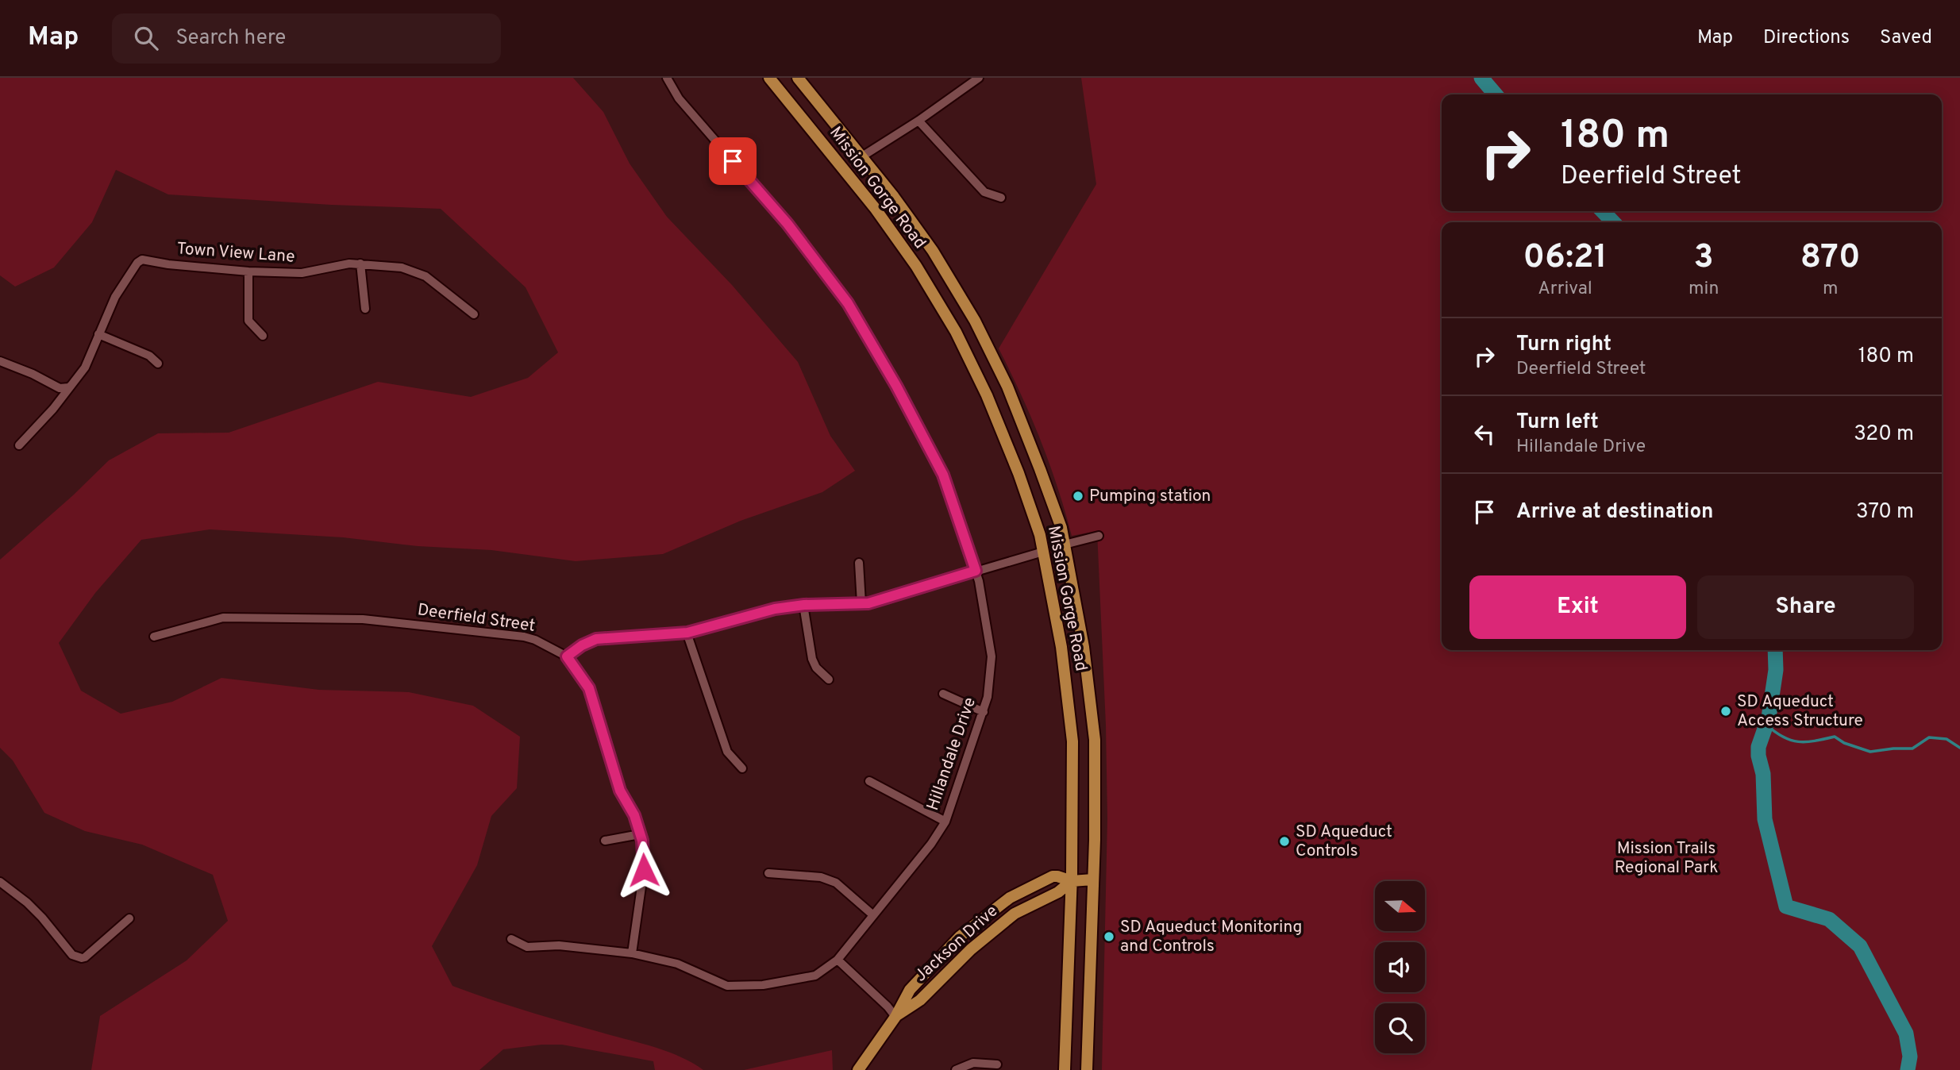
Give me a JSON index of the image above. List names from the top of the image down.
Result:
{
  "streets": {
    "main road": ["Mission Gorge Road", "Jackson Drive"],
    "street": ["Town View Lane", "Deerfield Street", "Hillandale Drive"]
  },
  "crossings": [
    ["Mission Gorge Road", "Jackson Drive"]
  ],
  "parks": ["Mission Trails Regional Park"],
  "places": [
    "Pumping station",
    "SD Aqueduct Access Structure",
    "SD Aqueduct Controls",
    "SD Aqueduct Monitoring and Controls"
  ],
  "north": "right",
  "page": {
    "header": "Map",
    "search": "Search here",
    "nav": ["Map", "Directions", "Saved"],
    "turn": ["180 m", "Deerfield Street"],
    "eta": [
      "06:21",
      "Arrival",
      "3",
      "min",
      "870",
      "m"
    ],
    "list": [
      {
        "name": "Turn right",
        "note": "Deerfield Street",
        "value": "180 m"
      },
      {
        "name": "Turn left",
        "note": "Hillandale Drive",
        "value": "320 m"
      },
      {
        "name": "Arrive at destination",
        "value": "370 m"
      }
    ],
    "buttons": ["Exit", "Share"]
  }
}
